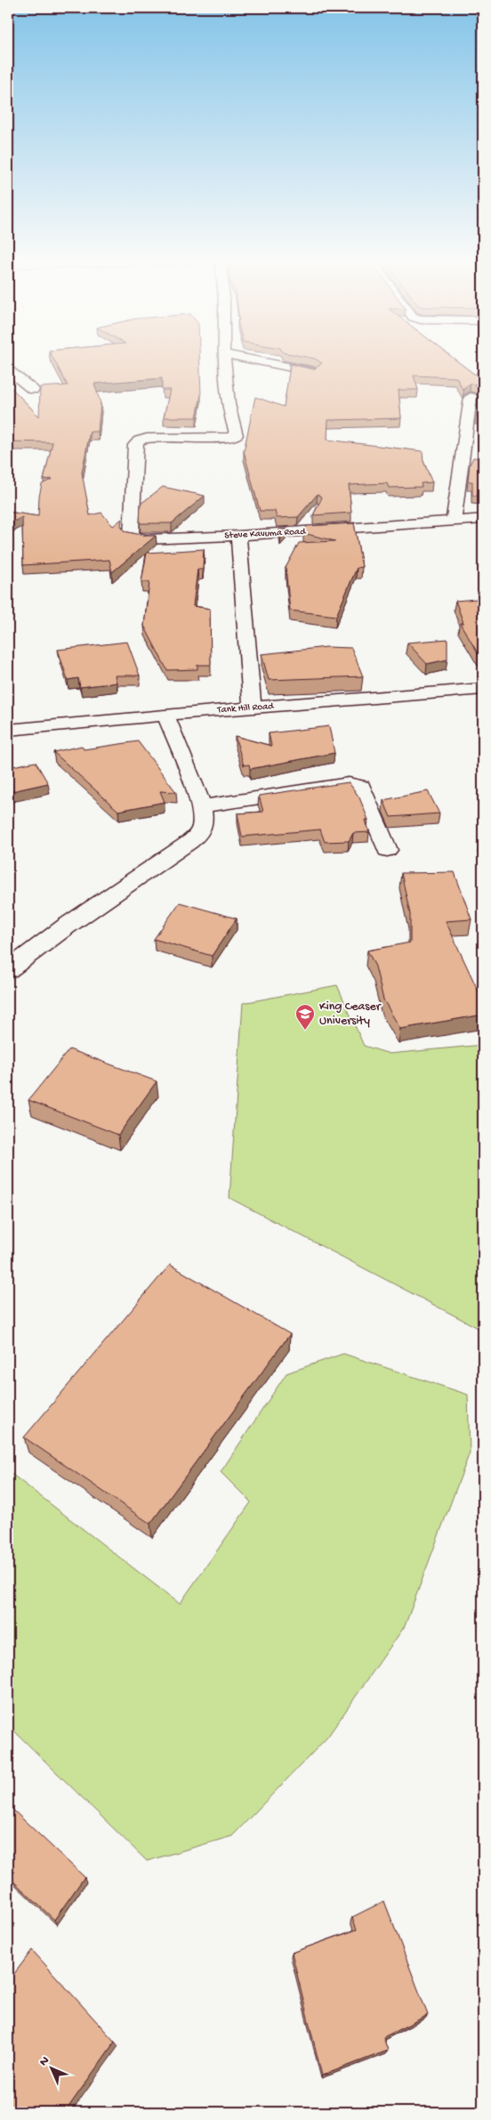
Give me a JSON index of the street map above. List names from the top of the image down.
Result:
{
  "streets": {
    "street": ["Steve Kavuma Road", "Tank Hill Road"]
  },
  "places": {
    "school or university": ["King Ceaser University"]
  },
  "north": "top left"
}
